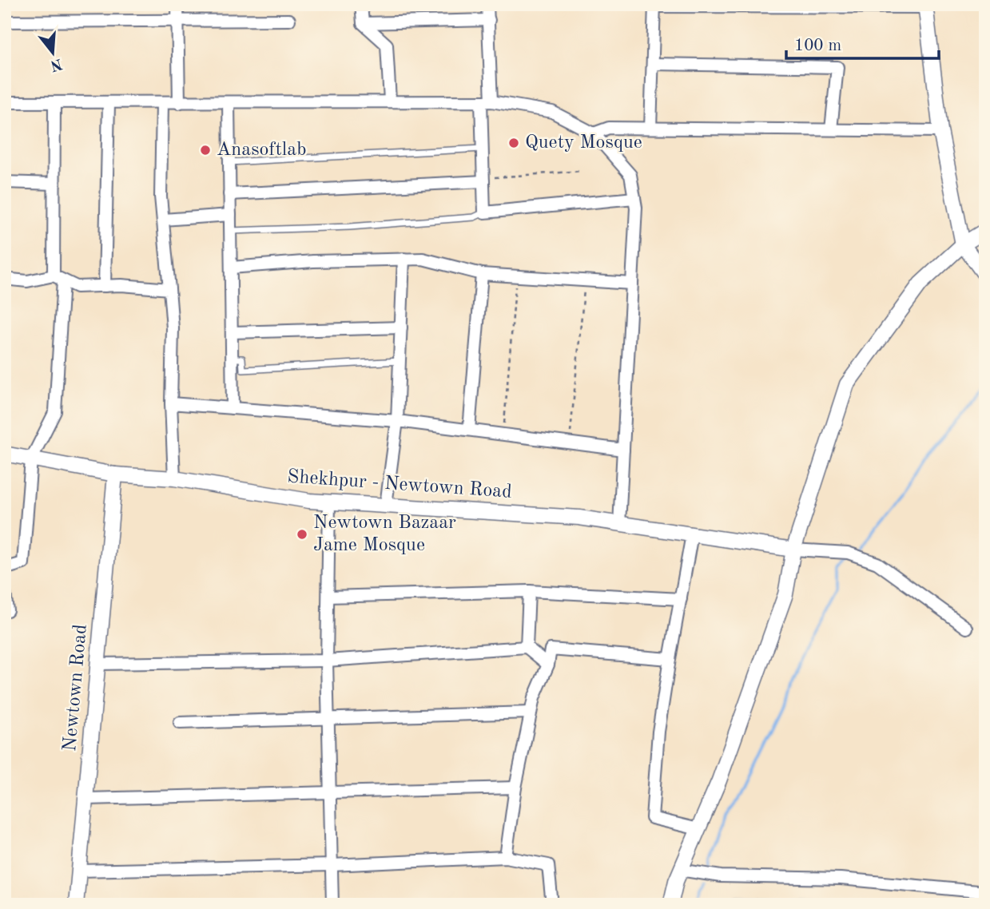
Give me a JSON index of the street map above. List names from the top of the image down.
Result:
{
  "streets": {
    "street": ["Shekhpur - Newtown Road", "Newtown Road"]
  },
  "crossings": [
    ["Shekhpur - Newtown Road", "Newtown Road"]
  ],
  "places": ["Quety Mosque", "Anasoftlab", "Newtown Bazaar Jame Mosque"],
  "scale_bar": "100 m",
  "north": "bottom"
}
